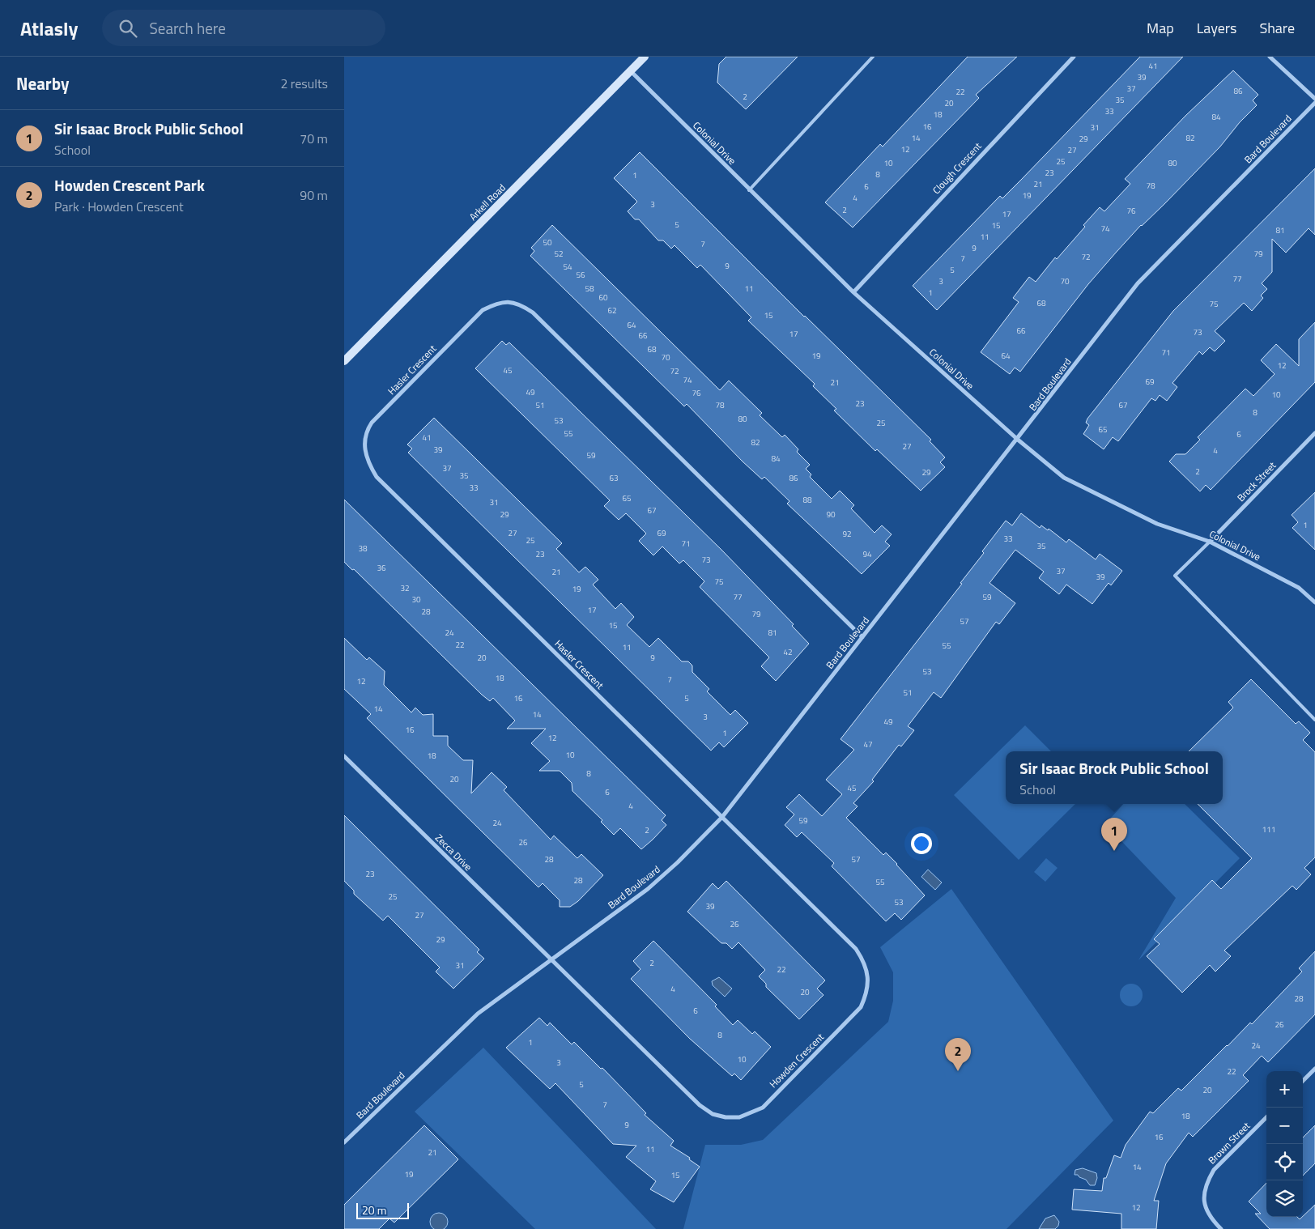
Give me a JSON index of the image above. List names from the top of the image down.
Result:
{
  "streets": {
    "main road": ["Arkell Road"],
    "street": [
      "Bard Boulevard",
      "Colonial Drive",
      "Clough Crescent",
      "Hasler Crescent",
      "Brock Street",
      "Zecca Drive",
      "Howden Crescent",
      "Brown Street"
    ]
  },
  "crossings": [
    ["Bard Boulevard", "Colonial Drive"],
    ["Bard Boulevard", "Hasler Crescent"],
    ["Bard Boulevard", "Zecca Drive"],
    ["Bard Boulevard", "Howden Crescent"],
    ["Colonial Drive", "Clough Crescent"],
    ["Colonial Drive", "Arkell Road"],
    ["Colonial Drive", "Brock Street"],
    ["Hasler Crescent", "Howden Crescent"],
    ["Zecca Drive", "Howden Crescent"]
  ],
  "house_numbers": [
    "41",
    "39",
    "37",
    "86",
    "22",
    "2",
    "35",
    "20",
    "33",
    "18",
    "84",
    "16",
    "31",
    "14",
    "82",
    "29",
    "12",
    "27",
    "25",
    "10",
    "80",
    "23",
    "8",
    "1",
    "21",
    "78",
    "6",
    "19",
    "4",
    "3",
    "2",
    "76",
    "17",
    "5",
    "15",
    "74",
    "81",
    "11",
    "50",
    "7",
    "9",
    "52",
    "79",
    "72",
    "7",
    "9",
    "54",
    "5",
    "56",
    "77",
    "3",
    "70",
    "58",
    "11",
    "1",
    "60",
    "68",
    "75",
    "62",
    "15",
    "64",
    "66",
    "73",
    "17",
    "66",
    "68",
    "71",
    "19",
    "64",
    "70",
    "12",
    "45",
    "72",
    "74",
    "69",
    "21",
    "49",
    "76",
    "10",
    "23",
    "51",
    "78",
    "67",
    "8",
    "80",
    "53",
    "25",
    "65",
    "55",
    "6",
    "41",
    "82",
    "27",
    "39",
    "4",
    "59",
    "84",
    "37",
    "2",
    "29",
    "35",
    "63",
    "86",
    "33",
    "65",
    "88",
    "31",
    "67",
    "29",
    "90",
    "1",
    "27",
    "69",
    "92",
    "33",
    "25",
    "71",
    "35",
    "38",
    "23",
    "94",
    "73",
    "36",
    "37",
    "21",
    "39",
    "75",
    "32",
    "19",
    "77",
    "59",
    "30",
    "17",
    "28",
    "79",
    "57",
    "15",
    "24",
    "81",
    "22",
    "55",
    "11",
    "42",
    "20",
    "9",
    "53",
    "18",
    "7",
    "12",
    "51",
    "16",
    "5",
    "14",
    "14",
    "3",
    "49",
    "16",
    "1",
    "12",
    "47",
    "10",
    "18",
    "8",
    "20",
    "45",
    "6",
    "4",
    "59",
    "24",
    "111",
    "2",
    "26",
    "28",
    "57",
    "23",
    "28",
    "55",
    "25",
    "53",
    "39",
    "27",
    "26",
    "29",
    "2",
    "31",
    "22",
    "4",
    "20",
    "28",
    "6",
    "26",
    "8",
    "1",
    "24",
    "10",
    "3",
    "22",
    "5",
    "20",
    "7",
    "18",
    "9",
    "16",
    "11",
    "21",
    "14",
    "19",
    "15",
    "12"
  ],
  "scale_bar": "20 m",
  "page": {
    "header": "Atlasly",
    "search": "Search here",
    "nav": ["Map", "Layers", "Share"],
    "heading": ["Nearby", "2 results"],
    "list": [
      {
        "mark": "1",
        "name": "Sir Isaac Brock Public School",
        "note": "School",
        "value": "70 m"
      },
      {
        "mark": "2",
        "name": "Howden Crescent Park",
        "note": "Park · Howden Crescent",
        "value": "90 m"
      }
    ],
    "popup": ["Sir Isaac Brock Public School", "School"],
    "pins": ["1", "2"],
    "map_buttons": ["+", "−"],
    "scale": "20 m"
  }
}
